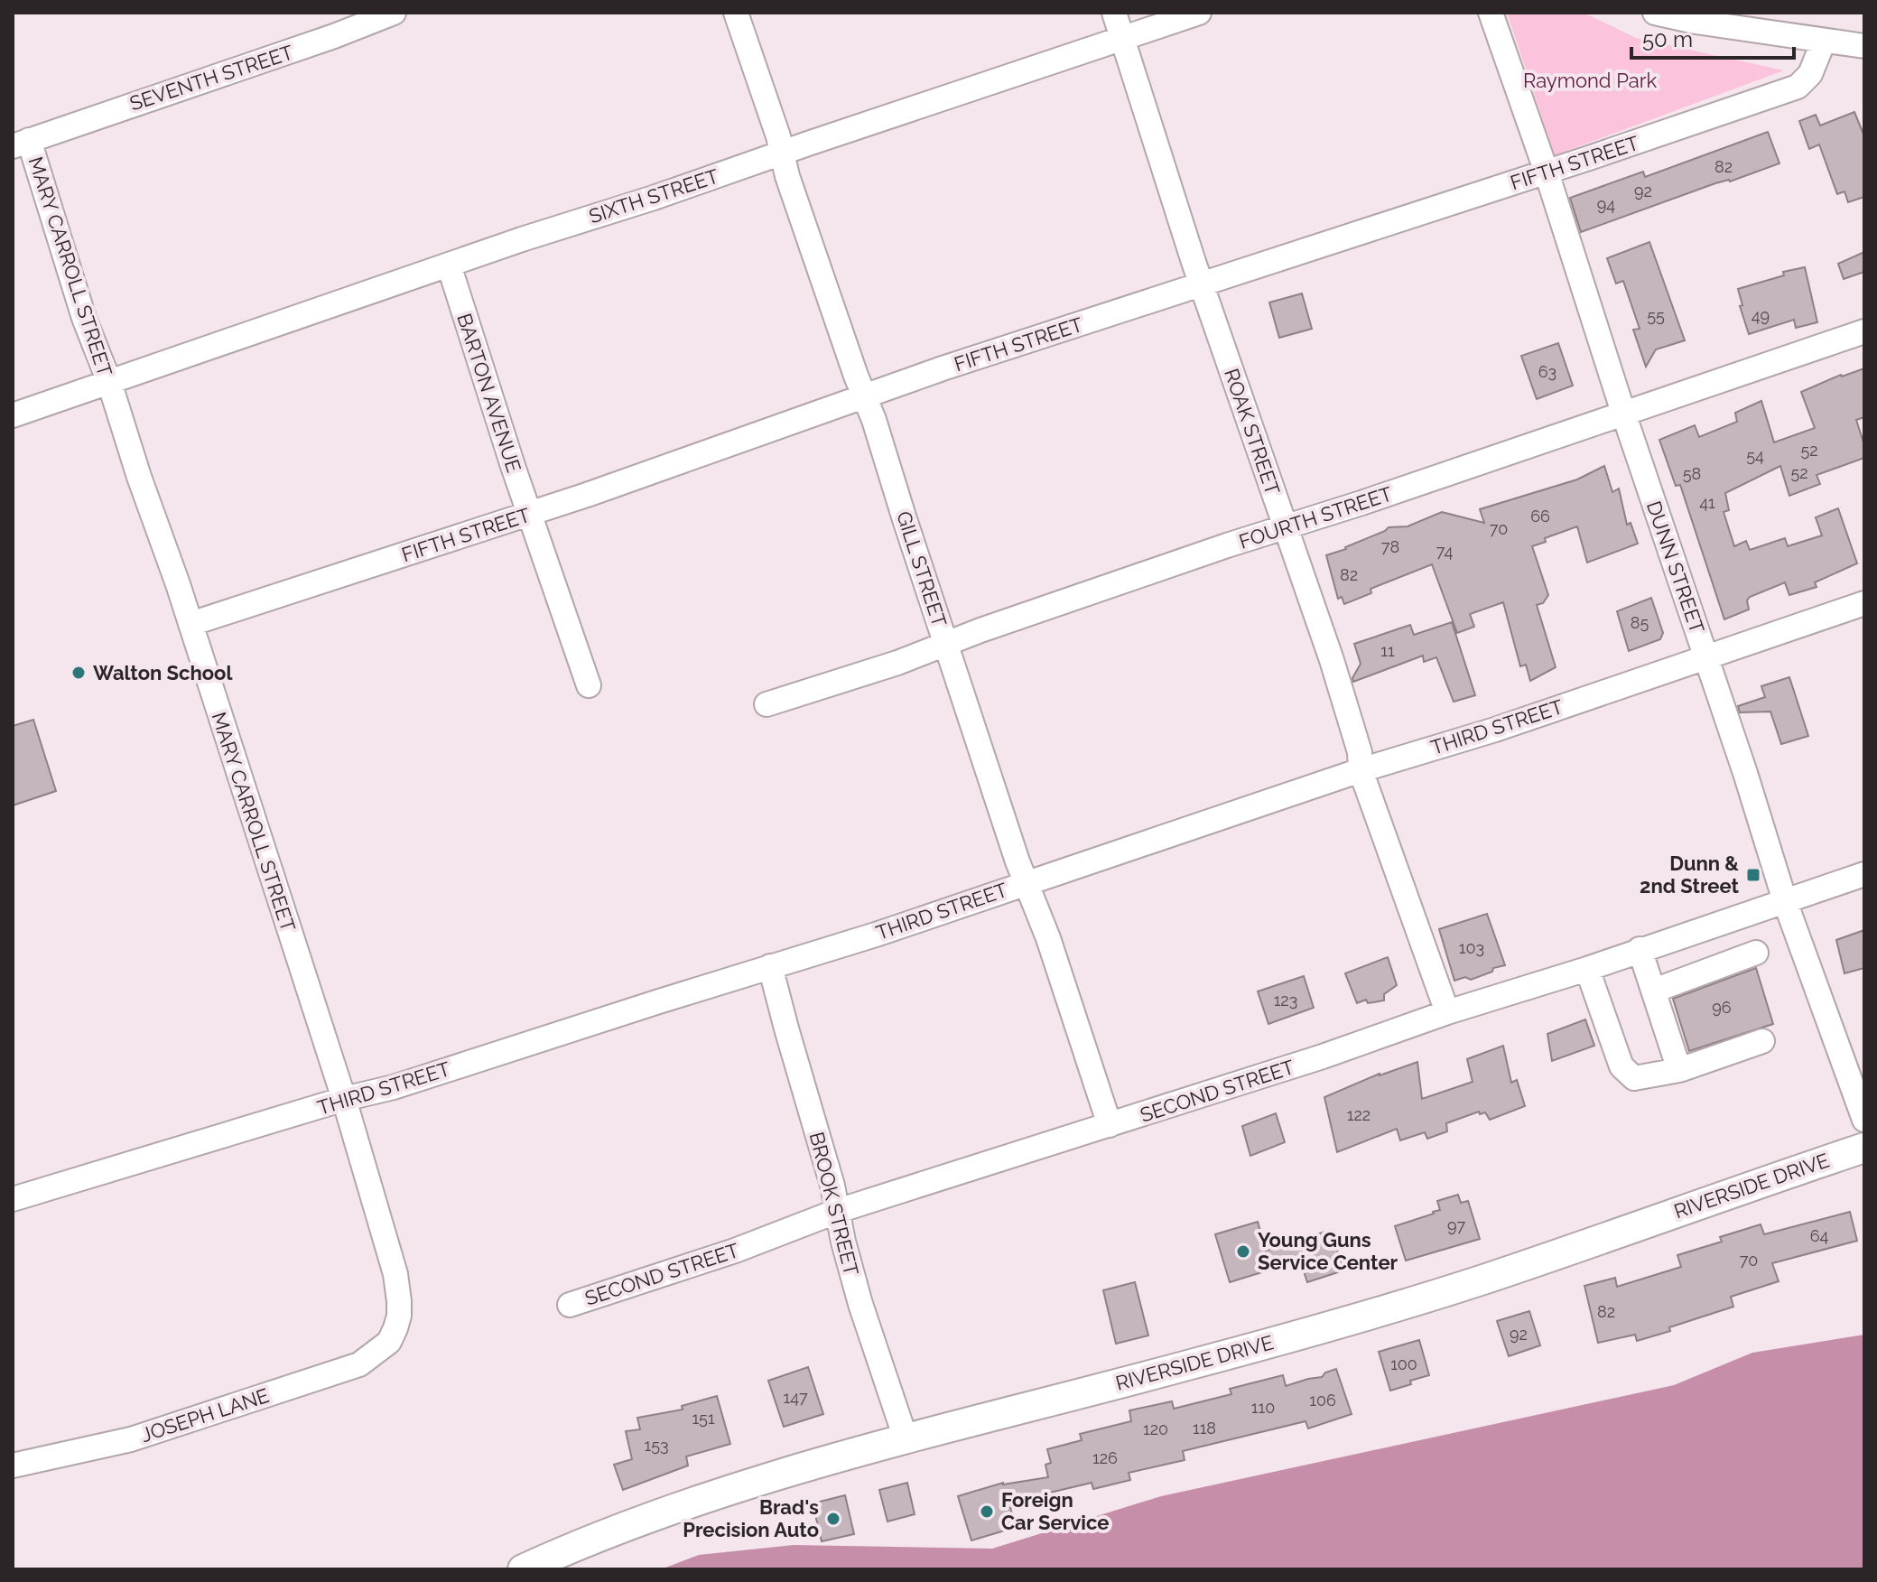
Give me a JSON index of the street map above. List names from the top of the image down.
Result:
{
  "streets": {
    "main road": ["RIVERSIDE DRIVE"],
    "street": [
      "SEVENTH STREET",
      "FIFTH STREET",
      "SIXTH STREET",
      "MARY CARROLL STREET",
      "BARTON AVENUE",
      "ROAK STREET",
      "FOURTH STREET",
      "DUNN STREET",
      "GILL STREET",
      "THIRD STREET",
      "SECOND STREET",
      "BROOK STREET",
      "JOSEPH LANE"
    ]
  },
  "crossings": [
    ["SEVENTH STREET", "MARY CARROLL STREET"],
    ["FIFTH STREET", "MARY CARROLL STREET"],
    ["FIFTH STREET", "BARTON AVENUE"],
    ["FIFTH STREET", "ROAK STREET"],
    ["FIFTH STREET", "DUNN STREET"],
    ["FIFTH STREET", "GILL STREET"],
    ["SIXTH STREET", "MARY CARROLL STREET"],
    ["SIXTH STREET", "BARTON AVENUE"],
    ["SIXTH STREET", "ROAK STREET"],
    ["SIXTH STREET", "GILL STREET"],
    ["MARY CARROLL STREET", "THIRD STREET"],
    ["MARY CARROLL STREET", "JOSEPH LANE"],
    ["ROAK STREET", "FOURTH STREET"],
    ["ROAK STREET", "THIRD STREET"],
    ["ROAK STREET", "SECOND STREET"],
    ["FOURTH STREET", "DUNN STREET"],
    ["FOURTH STREET", "GILL STREET"],
    ["DUNN STREET", "THIRD STREET"],
    ["DUNN STREET", "SECOND STREET"],
    ["GILL STREET", "THIRD STREET"],
    ["GILL STREET", "SECOND STREET"],
    ["THIRD STREET", "BROOK STREET"],
    ["SECOND STREET", "BROOK STREET"],
    ["RIVERSIDE DRIVE", "BROOK STREET"]
  ],
  "parks": ["Raymond Park"],
  "places": {
    "other": [
      "Walton School",
      "Young Guns Service Center",
      "Foreign Car Service",
      "Brad's Precision Auto"
    ],
    "transit": ["Dunn & 2nd Street"]
  },
  "house_numbers": [
    "82",
    "92",
    "94",
    "55",
    "49",
    "63",
    "52",
    "54",
    "52",
    "58",
    "41",
    "66",
    "70",
    "78",
    "74",
    "82",
    "85",
    "11",
    "103",
    "123",
    "96",
    "122",
    "97",
    "64",
    "70",
    "82",
    "92",
    "100",
    "147",
    "106",
    "110",
    "151",
    "118",
    "120",
    "153",
    "126"
  ],
  "scale_bar": "50 m"
}
